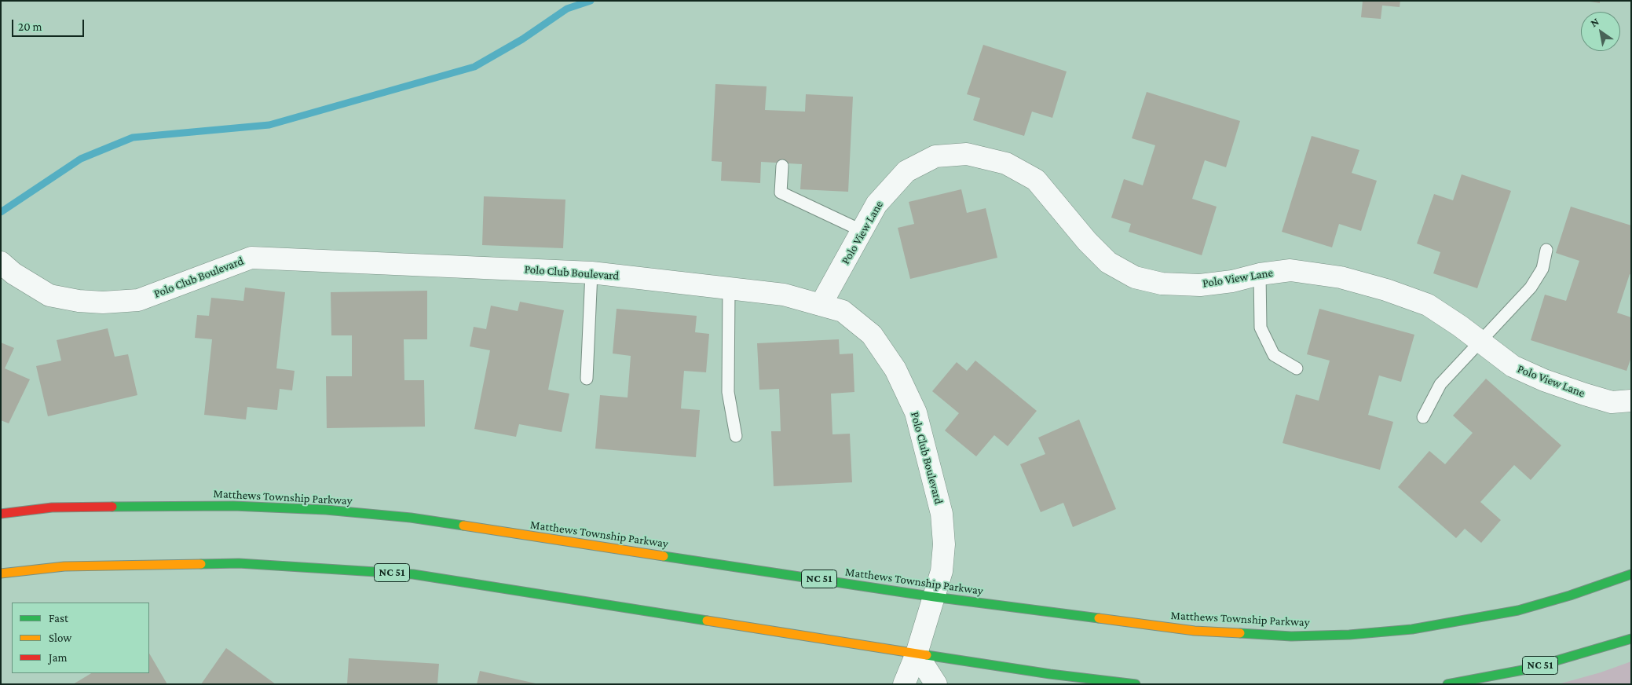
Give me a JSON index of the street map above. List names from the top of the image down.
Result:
{
  "streets": {
    "main road": ["Matthews Township Parkway", "NC 51"],
    "street": ["Polo View Lane", "Polo Club Boulevard"]
  },
  "crossings": [
    ["Polo View Lane", "Polo Club Boulevard"],
    ["Polo Club Boulevard", "Matthews Township Parkway"],
    ["Polo Club Boulevard", "NC 51"]
  ],
  "legend": ["Fast", "Slow", "Jam"],
  "scale_bar": "20 m",
  "north": "top left"
}
